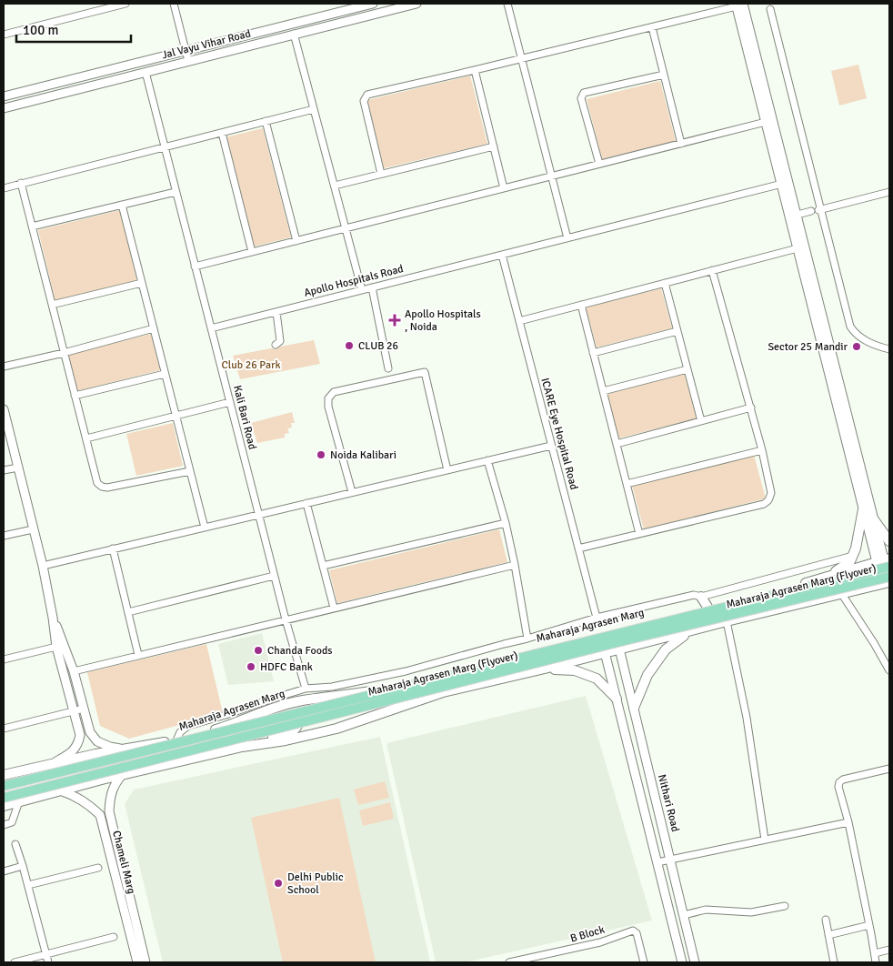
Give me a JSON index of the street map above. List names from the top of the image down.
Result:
{
  "streets": {
    "main road": ["Maharaja Agrasen Marg (Flyover)", "Maharaja Agrasen Marg"],
    "street": [
      "Jal Vayu Vihar Road",
      "Apollo Hospitals Road",
      "Kali Bari Road",
      "ICARE Eye Hospital Road",
      "Nithari Road",
      "Chameli Marg",
      "B Block"
    ]
  },
  "crossings": [
    ["Jal Vayu Vihar Road", "Kali Bari Road"],
    ["Apollo Hospitals Road", "Kali Bari Road"],
    ["Apollo Hospitals Road", "ICARE Eye Hospital Road"],
    ["Maharaja Agrasen Marg (Flyover)", "Maharaja Agrasen Marg"],
    ["Maharaja Agrasen Marg", "Nithari Road"]
  ],
  "parks": ["Club 26 Park"],
  "places": {
    "health": ["Apollo Hospitals , Noida"],
    "other": [
      "CLUB 26",
      "Sector 25 Mandir",
      "Noida Kalibari",
      "Chanda Foods",
      "HDFC Bank",
      "Delhi Public School"
    ]
  },
  "scale_bar": "100 m"
}
